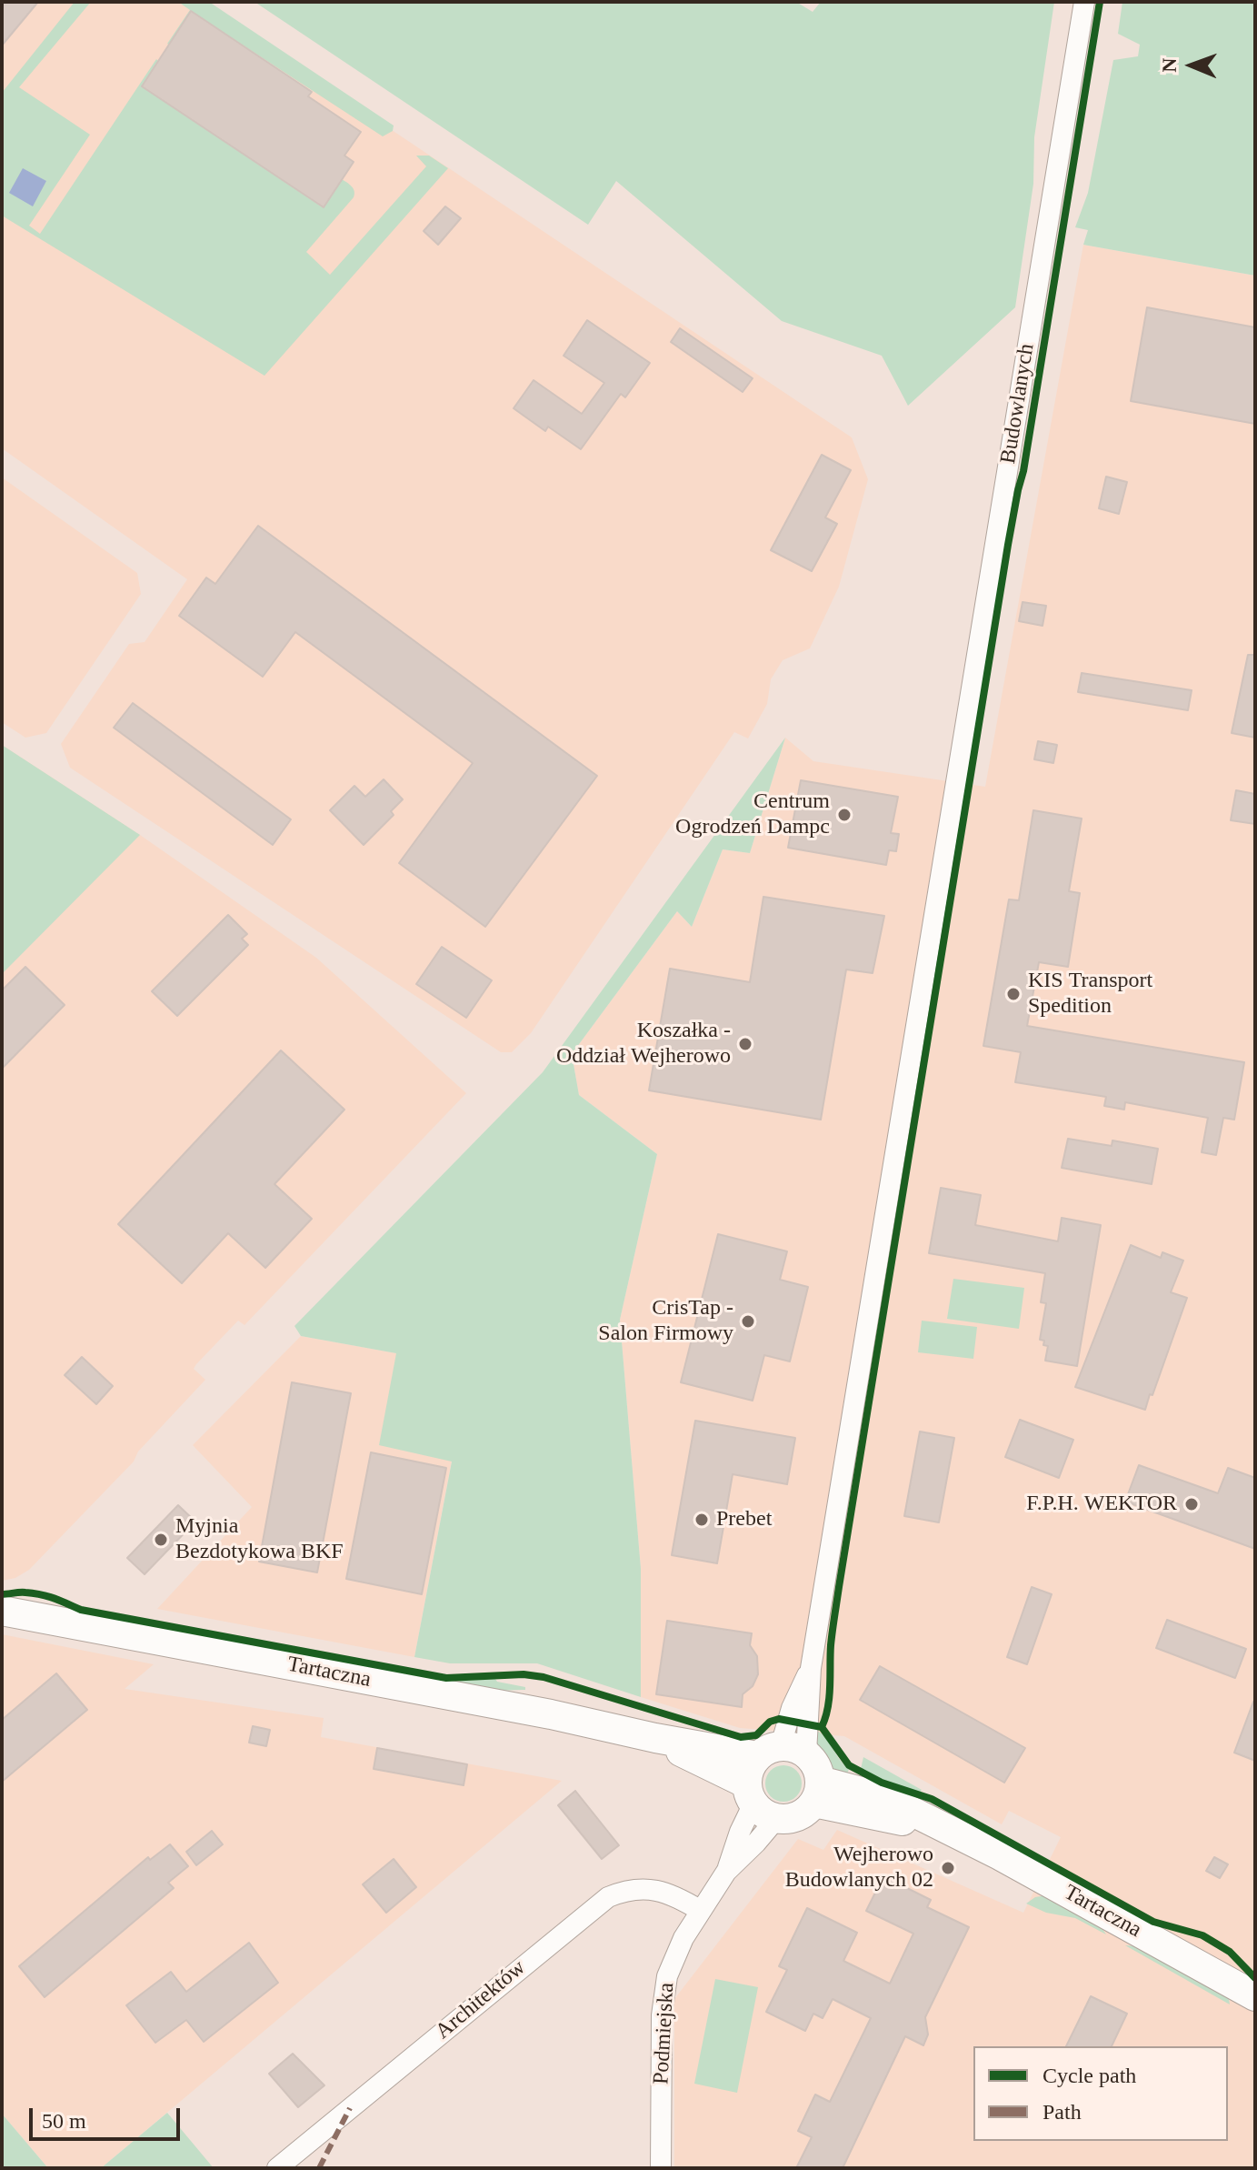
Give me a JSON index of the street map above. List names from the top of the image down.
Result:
{
  "streets": {
    "street": [
      "Budowlanych",
      "Tartaczna",
      "Architektów",
      "Podmiejska"
    ]
  },
  "crossings": [
    ["Budowlanych", "Tartaczna"],
    ["Budowlanych", "Podmiejska"],
    ["Tartaczna", "Podmiejska"],
    ["Architektów", "Podmiejska"]
  ],
  "places": [
    "Centrum Ogrodzeń Dampc",
    "KIS Transport Spedition",
    "Koszałka - Oddział Wejherowo",
    "CrisTap - Salon Firmowy",
    "F.P.H. WEKTOR",
    "Prebet",
    "Myjnia Bezdotykowa BKF",
    "Wejherowo Budowlanych 02"
  ],
  "legend": ["Cycle path", "Path"],
  "scale_bar": "50 m",
  "north": "left"
}
